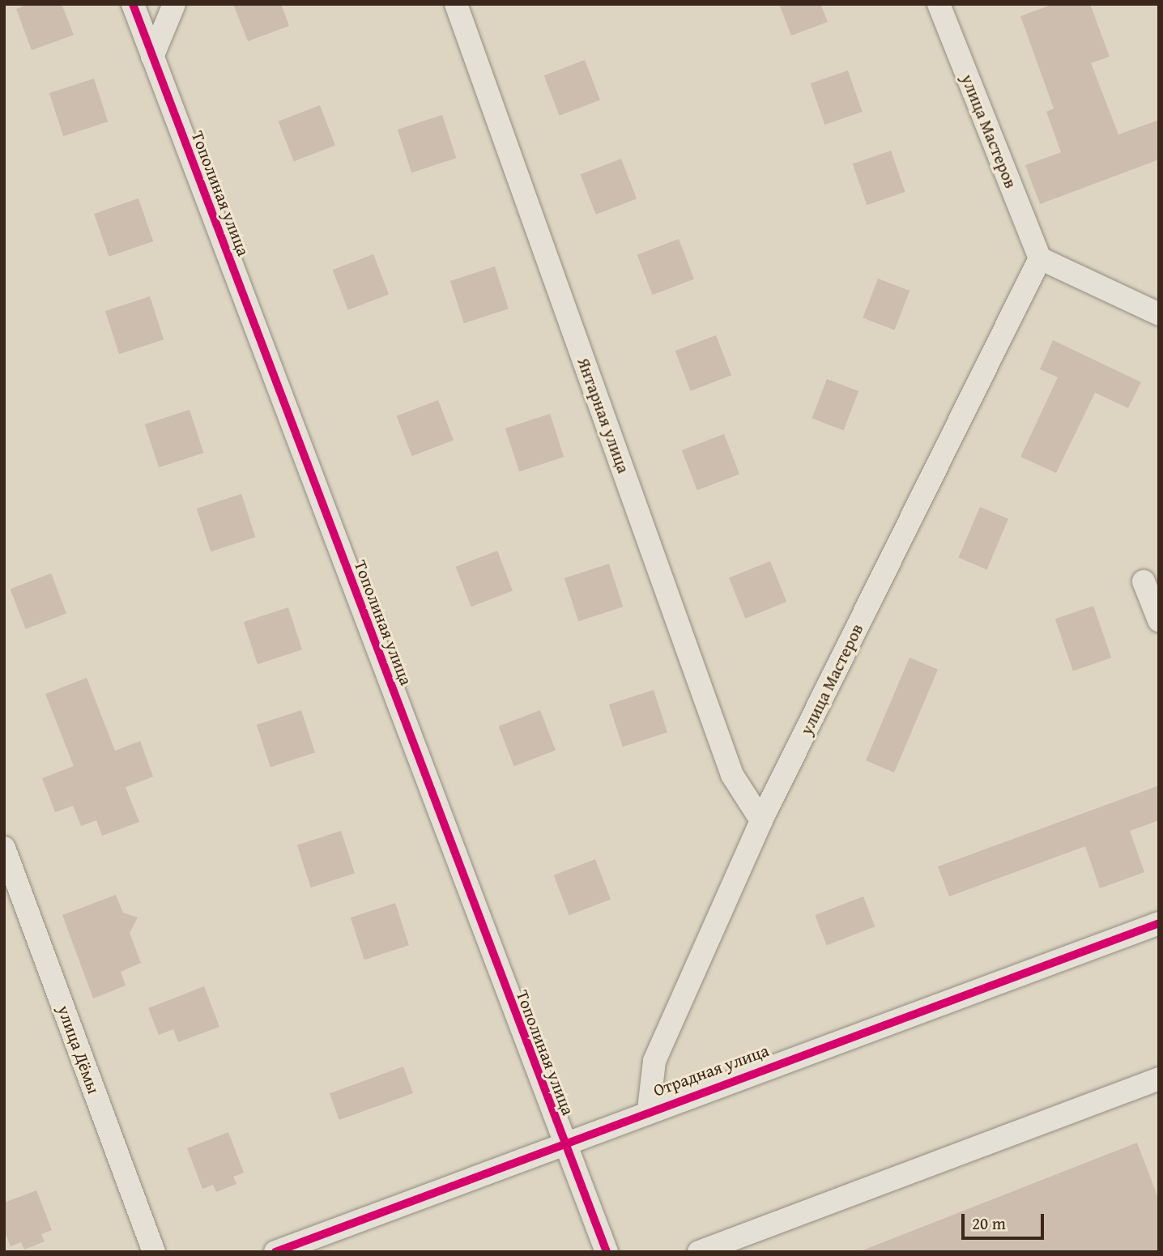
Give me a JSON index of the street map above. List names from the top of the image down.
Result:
{
  "streets": {
    "street": [
      "улица Мастеров",
      "Тополиная улица",
      "Янтарная улица",
      "улица Дёмы",
      "Отрадная улица"
    ]
  },
  "crossings": [
    ["улица Мастеров", "Янтарная улица"],
    ["улица Мастеров", "Отрадная улица"],
    ["Тополиная улица", "Отрадная улица"]
  ],
  "scale_bar": "20 m"
}
